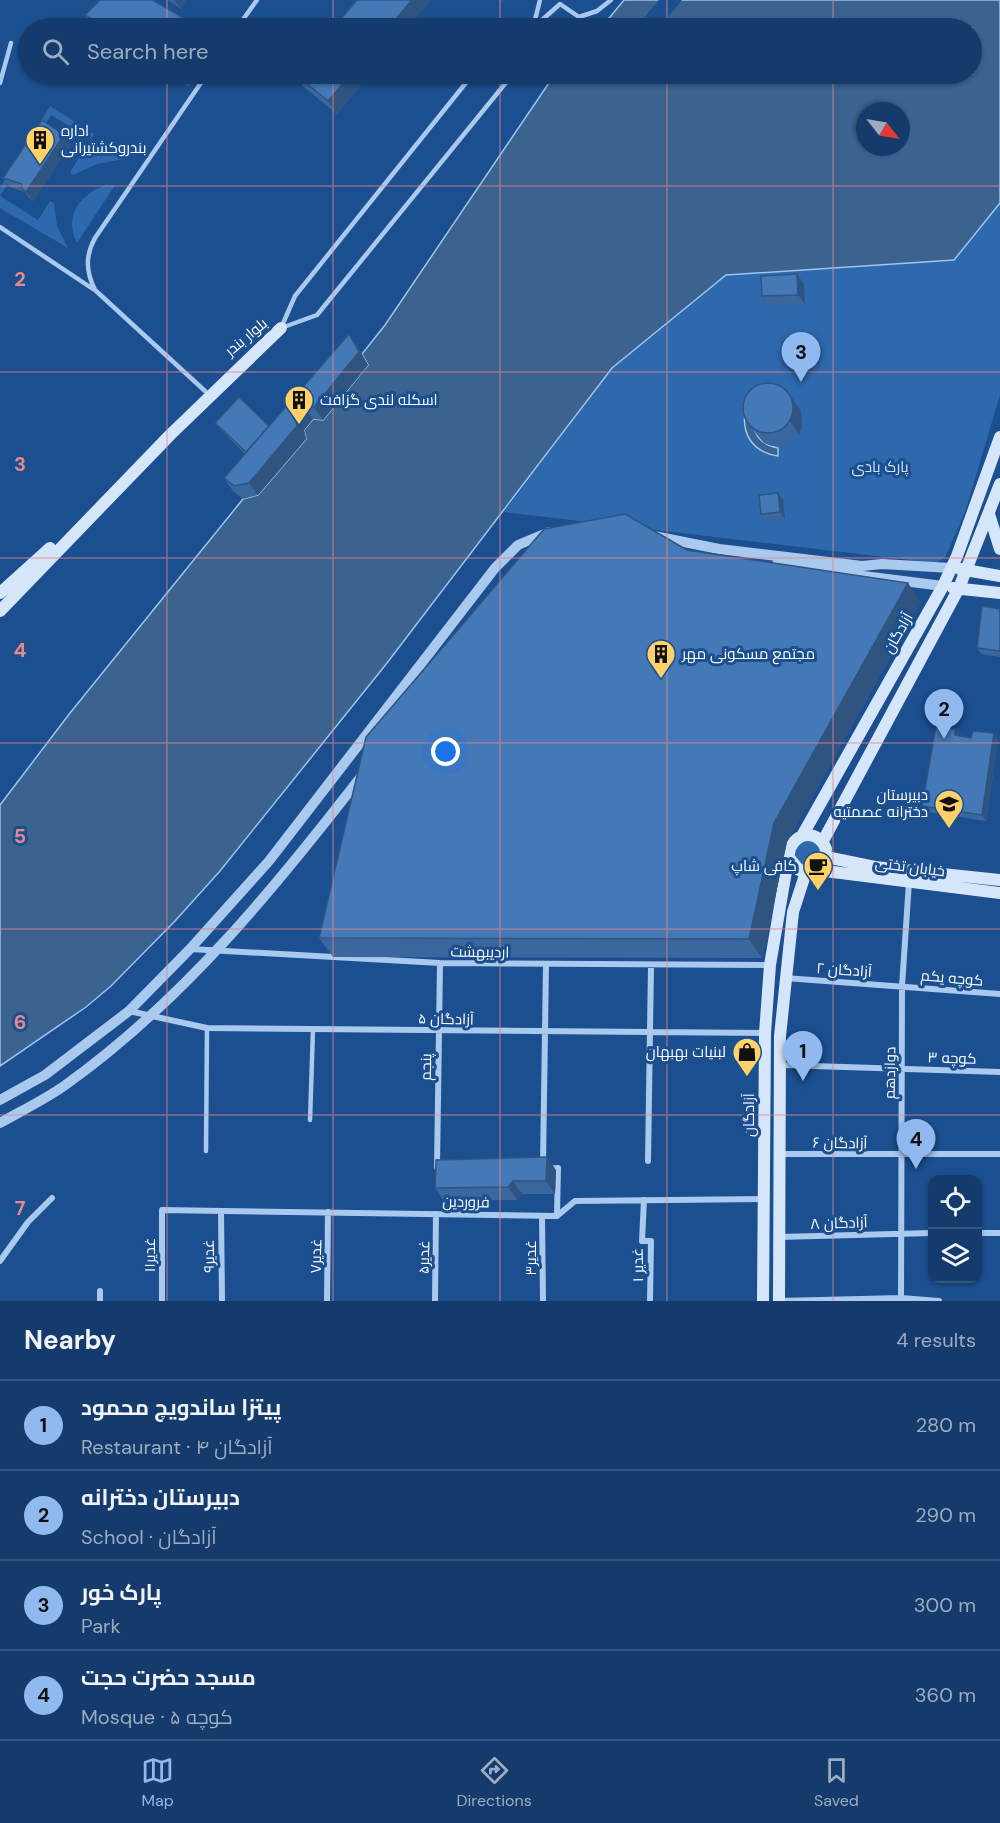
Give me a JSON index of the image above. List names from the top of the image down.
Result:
{
  "streets": {
    "main road": ["بلوار بندر", "آزادگان", "خیابان تختی"],
    "street": [
      "اردیبهشت",
      "آزادگان ۲",
      "کوچه یکم",
      "آزادگان ۵",
      "کوچه ۳",
      "پنجم",
      "دوازدهم",
      "آزادگان ۶",
      "فروردین",
      "آزادگان ۸",
      "غدیر۱۱",
      "غدیر۹",
      "غدیر۷",
      "غدیر۵",
      "غدیر۳",
      "غدیر ۱"
    ]
  },
  "crossings": [
    ["آزادگان", "خیابان تختی"],
    ["آزادگان", "اردیبهشت"],
    ["آزادگان", "آزادگان ۲"],
    ["آزادگان", "آزادگان ۵"],
    ["آزادگان", "کوچه ۳"],
    ["آزادگان", "آزادگان ۶"],
    ["آزادگان", "آزادگان ۸"],
    ["خیابان تختی", "دوازدهم"],
    ["اردیبهشت", "پنجم"],
    ["آزادگان ۲", "کوچه یکم"],
    ["آزادگان ۲", "دوازدهم"],
    ["کوچه یکم", "دوازدهم"],
    ["آزادگان ۵", "پنجم"],
    ["کوچه ۳", "دوازدهم"],
    ["دوازدهم", "آزادگان ۶"],
    ["دوازدهم", "آزادگان ۸"],
    ["فروردین", "غدیر۱۱"],
    ["فروردین", "غدیر۹"],
    ["فروردین", "غدیر۷"],
    ["فروردین", "غدیر۵"],
    ["فروردین", "غدیر۳"]
  ],
  "parks": ["پارک بادی"],
  "places": {
    "building": ["اداره بندروکشتیرانی", "اسکله لندی گزافت", "مجتمع مسکونی مهر"],
    "school or university": ["دبیرستان دخترانه عصمتیه"],
    "cafe": ["کافی شاپ"],
    "shop": ["لبنیات بهبهان"]
  },
  "north": "bottom right",
  "page": {
    "search": "Search here",
    "pins": [
      "3",
      "2",
      "1",
      "4"
    ],
    "heading": ["Nearby", "4 results"],
    "list": [
      {
        "mark": "1",
        "name": "پیتزا ساندویچ محمود",
        "note": "Restaurant · آزادگان ۴",
        "value": "280 m"
      },
      {
        "mark": "2",
        "name": "دبیرستان دخترانه",
        "note": "School · آزادگان",
        "value": "290 m"
      },
      {
        "mark": "3",
        "name": "پارک خور",
        "note": "Park",
        "value": "300 m"
      },
      {
        "mark": "4",
        "name": "مسجد حضرت حجت",
        "note": "Mosque · کوچه ۵",
        "value": "360 m"
      }
    ],
    "nav": ["Map", "Directions", "Saved"]
  },
  "grid": {
    "rows": [
      "2",
      "3",
      "4",
      "5",
      "6",
      "7"
    ]
  }
}
